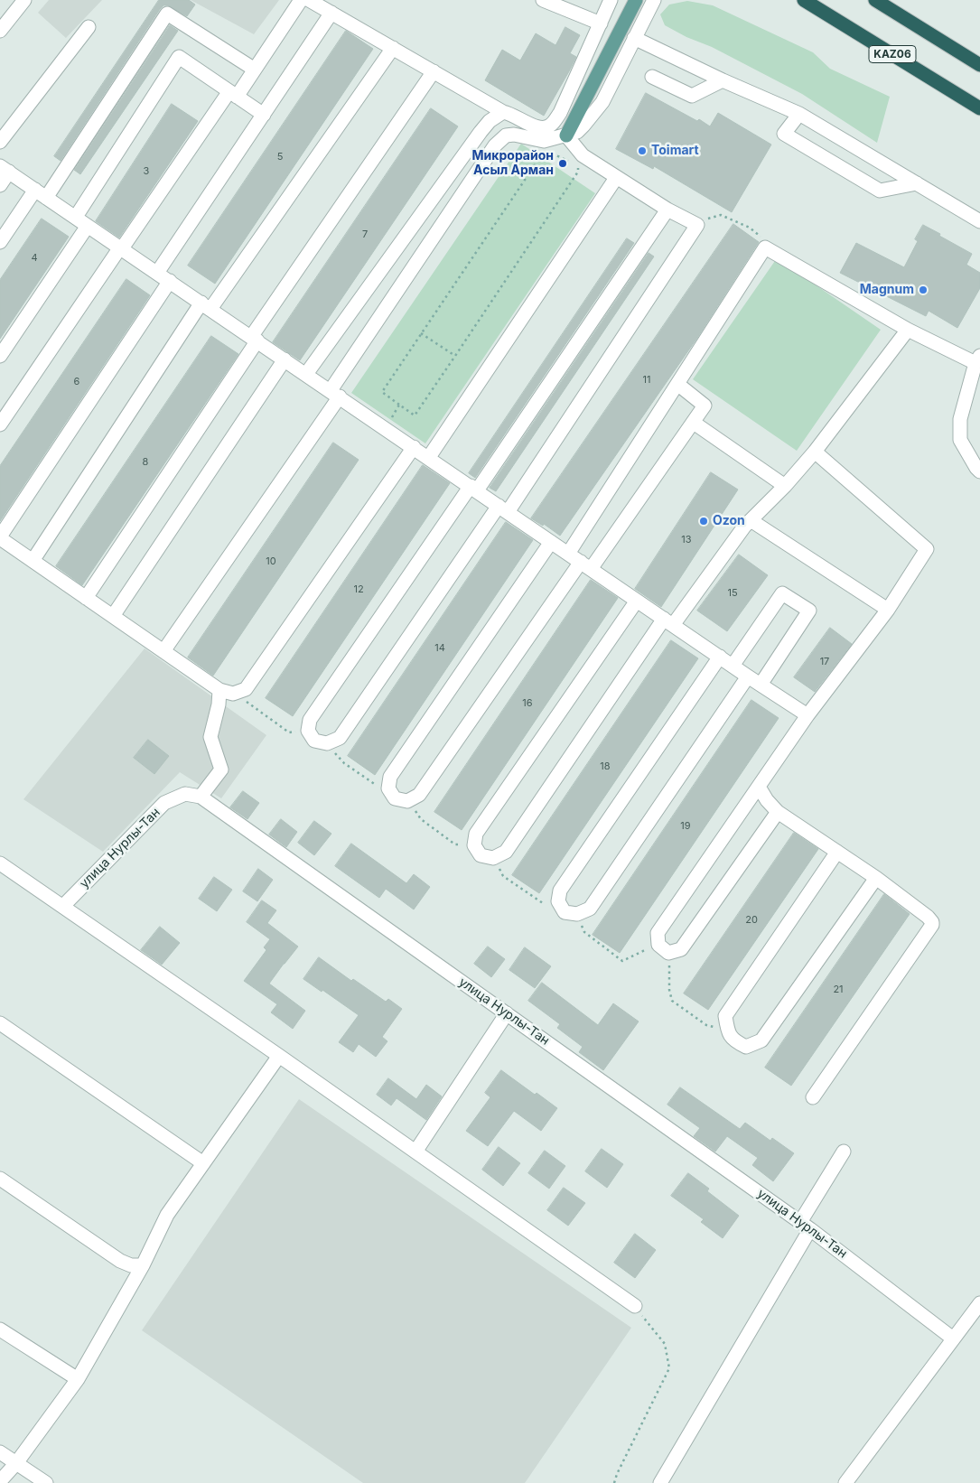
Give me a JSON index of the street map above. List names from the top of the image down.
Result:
{
  "streets": {
    "highway": ["KАZ06"],
    "street": ["улица Нурлы-Тан"]
  },
  "places": [
    "Toimart",
    "Микрорайон Асыл Арман",
    "Magnum",
    "Ozon"
  ],
  "house_numbers": [
    "5",
    "3",
    "7",
    "4",
    "11",
    "6",
    "8",
    "13",
    "10",
    "12",
    "15",
    "14",
    "17",
    "16",
    "18",
    "19",
    "20",
    "21"
  ]
}
